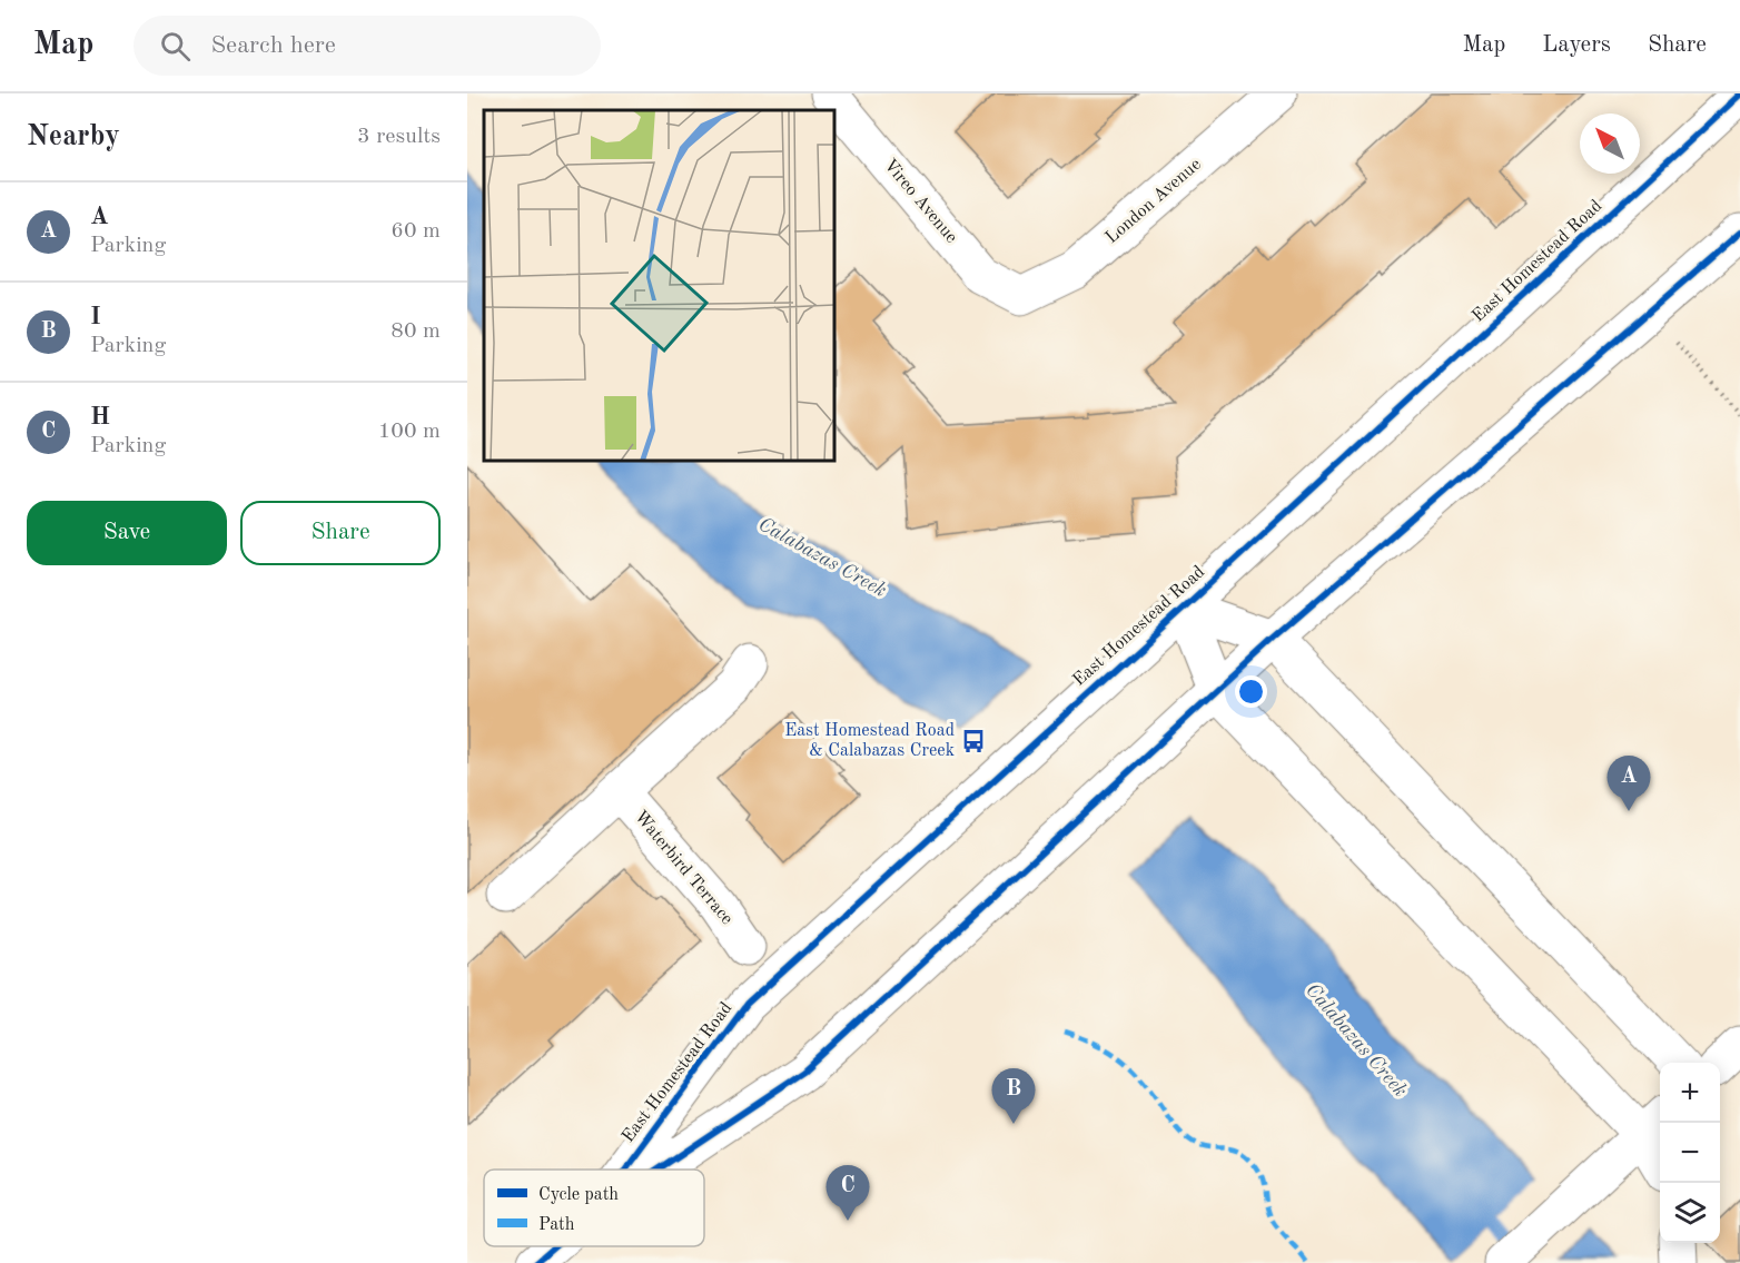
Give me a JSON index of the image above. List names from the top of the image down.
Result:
{
  "streets": {
    "main road": [
      "Vireo Avenue",
      "London Avenue",
      "East Homestead Road",
      "Waterbird Terrace"
    ]
  },
  "crossings": [
    ["Vireo Avenue", "London Avenue"]
  ],
  "water": ["Calabazas Creek"],
  "places": {
    "bus stop": ["East Homestead Road & Calabazas Creek"]
  },
  "legend": ["Cycle path", "Path"],
  "north": "top left",
  "page": {
    "header": "Map",
    "search": "Search here",
    "nav": ["Map", "Layers", "Share"],
    "heading": ["Nearby", "3 results"],
    "list": [
      {
        "mark": "A",
        "name": "A",
        "note": "Parking",
        "value": "60 m"
      },
      {
        "mark": "B",
        "name": "I",
        "note": "Parking",
        "value": "80 m"
      },
      {
        "mark": "C",
        "name": "H",
        "note": "Parking",
        "value": "100 m"
      }
    ],
    "buttons": ["Save", "Share"],
    "pins": ["A", "B", "C"],
    "map_buttons": ["+", "−"]
  }
}
